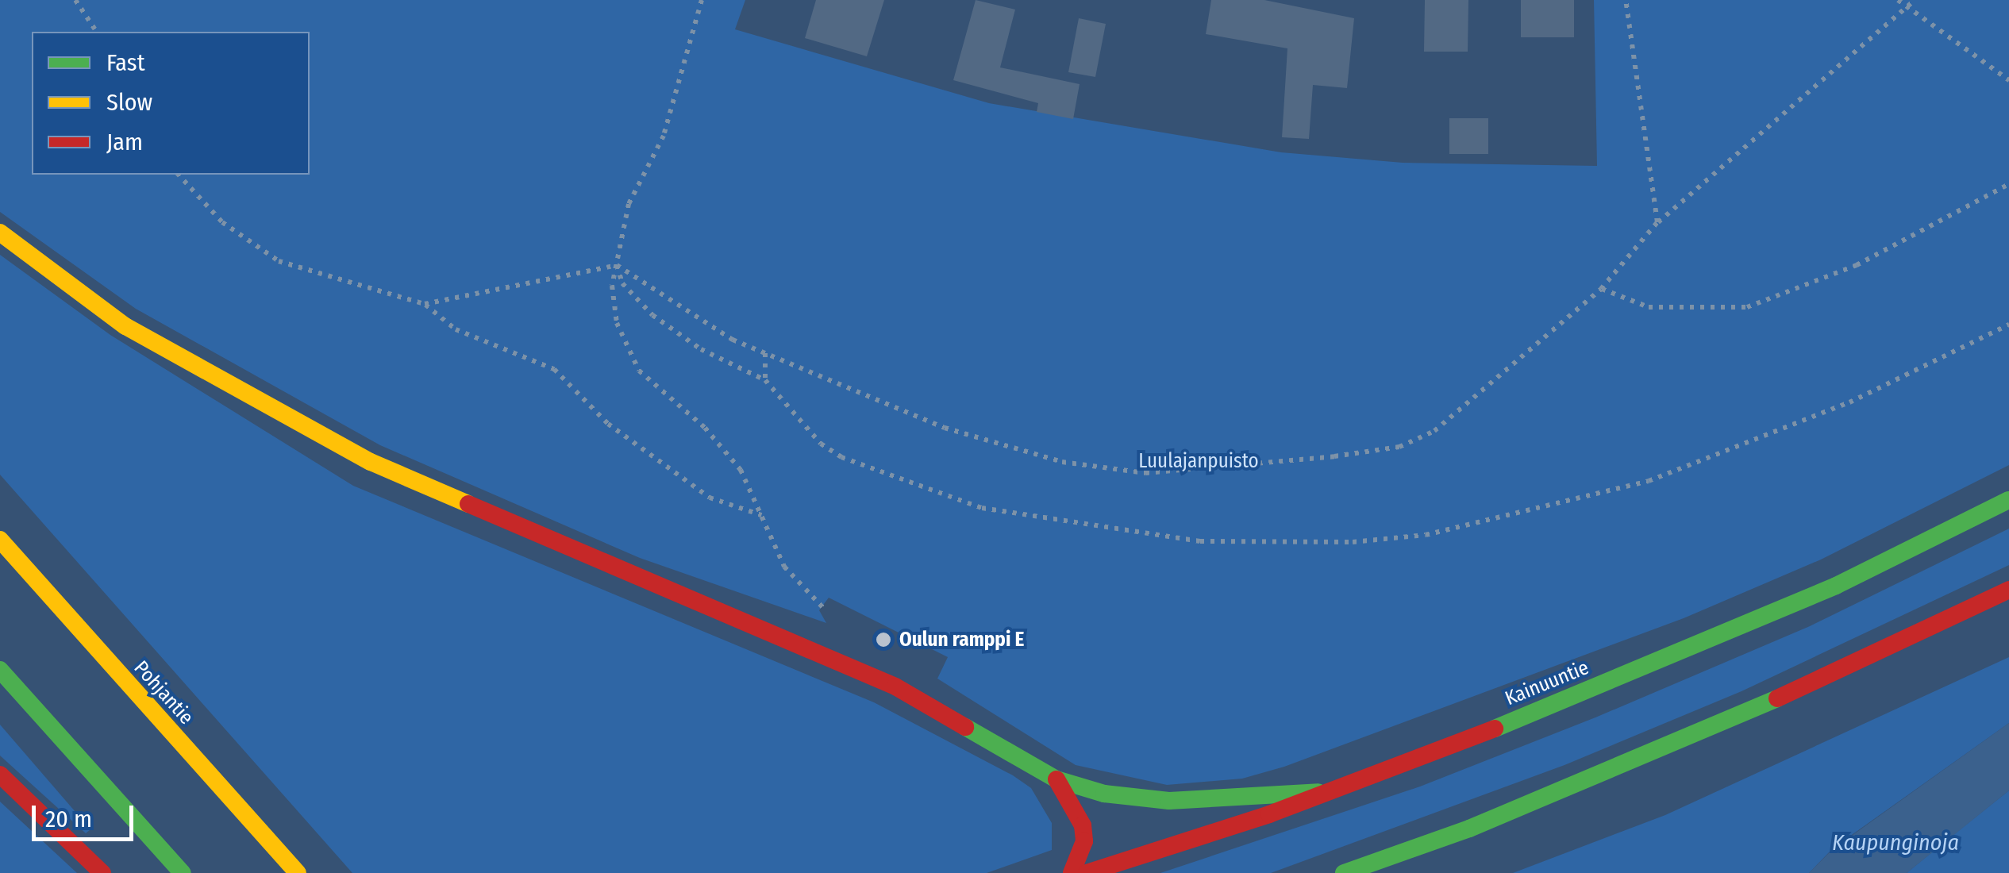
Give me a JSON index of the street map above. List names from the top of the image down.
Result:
{
  "streets": {
    "highway": ["Kainuuntie", "Pohjantie"]
  },
  "water": ["Kaupunginoja"],
  "parks": ["Luulajanpuisto"],
  "places": ["Oulun ramppi E"],
  "legend": ["Fast", "Slow", "Jam"],
  "scale_bar": "20 m"
}
